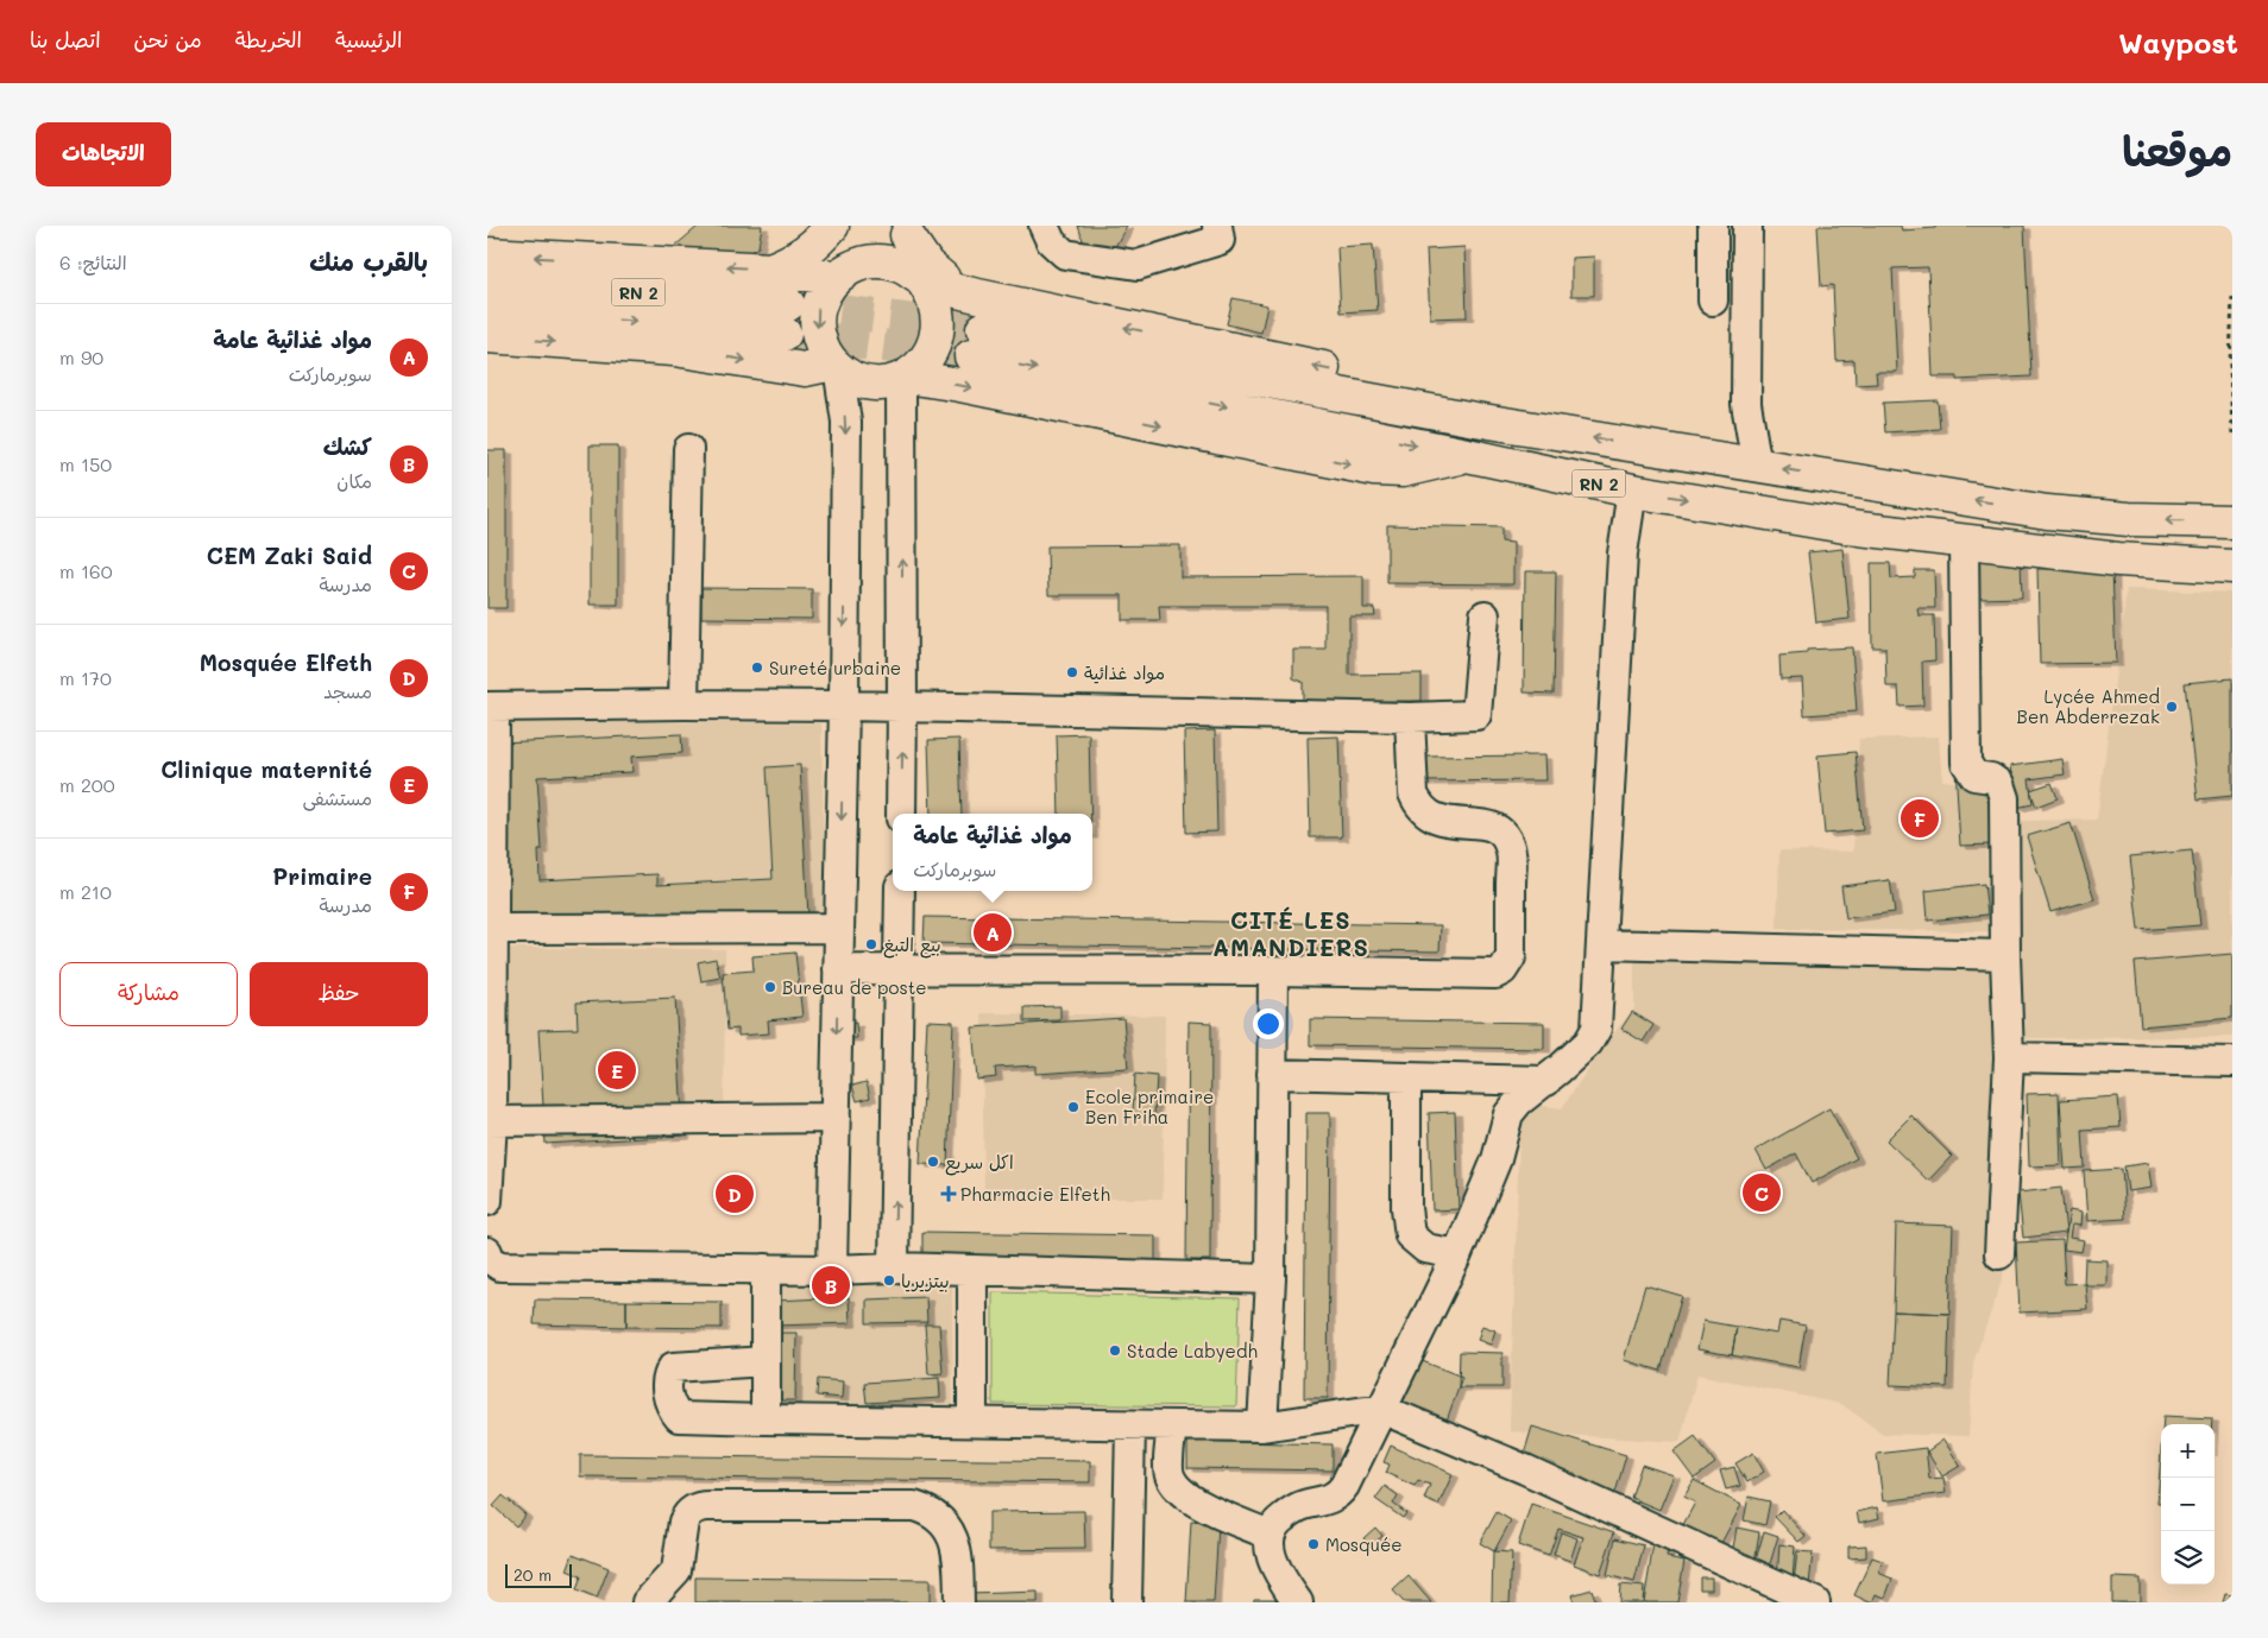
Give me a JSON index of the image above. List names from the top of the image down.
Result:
{
  "streets": {
    "highway": ["RN 2"]
  },
  "districts": ["CITÉ LES AMANDIERS"],
  "places": {
    "other": [
      "Sureté urbaine",
      "مواد غذائية",
      "Lycée Ahmed Ben Abderrezak",
      "بيع التبغ",
      "Bureau de poste",
      "Ecole primaire Ben Friha",
      "اكل سريع",
      "بيتزيريا",
      "Stade Labyedh",
      "Mosquée"
    ],
    "health": ["Pharmacie Elfeth"]
  },
  "scale_bar": "20 m",
  "page": {
    "header": "Waypost",
    "nav": [
      "الرئيسية",
      "الخريطة",
      "من نحن",
      "اتصل بنا"
    ],
    "title": "موقعنا",
    "buttons": [
      "الاتجاهات",
      ["حفظ", "مشاركة"]
    ],
    "heading": ["بالقرب منك", "النتائج: 6"],
    "list": [
      {
        "mark": "A",
        "name": "مواد غذائية عامة",
        "note": "سوبرماركت",
        "value": "90 m"
      },
      {
        "mark": "B",
        "name": "كشك",
        "note": "مكان",
        "value": "150 m"
      },
      {
        "mark": "C",
        "name": "CEM Zaki Said",
        "note": "مدرسة",
        "value": "160 m"
      },
      {
        "mark": "D",
        "name": "Mosquée Elfeth",
        "note": "مسجد",
        "value": "170 m"
      },
      {
        "mark": "E",
        "name": "Clinique maternité",
        "note": "مستشفى",
        "value": "200 m"
      },
      {
        "mark": "F",
        "name": "Primaire",
        "note": "مدرسة",
        "value": "210 m"
      }
    ],
    "pins": [
      "F",
      "A",
      "E",
      "C",
      "D",
      "B"
    ],
    "popup": ["مواد غذائية عامة", "سوبرماركت"],
    "map_buttons": ["+", "−"],
    "scale": "20 m"
  }
}
